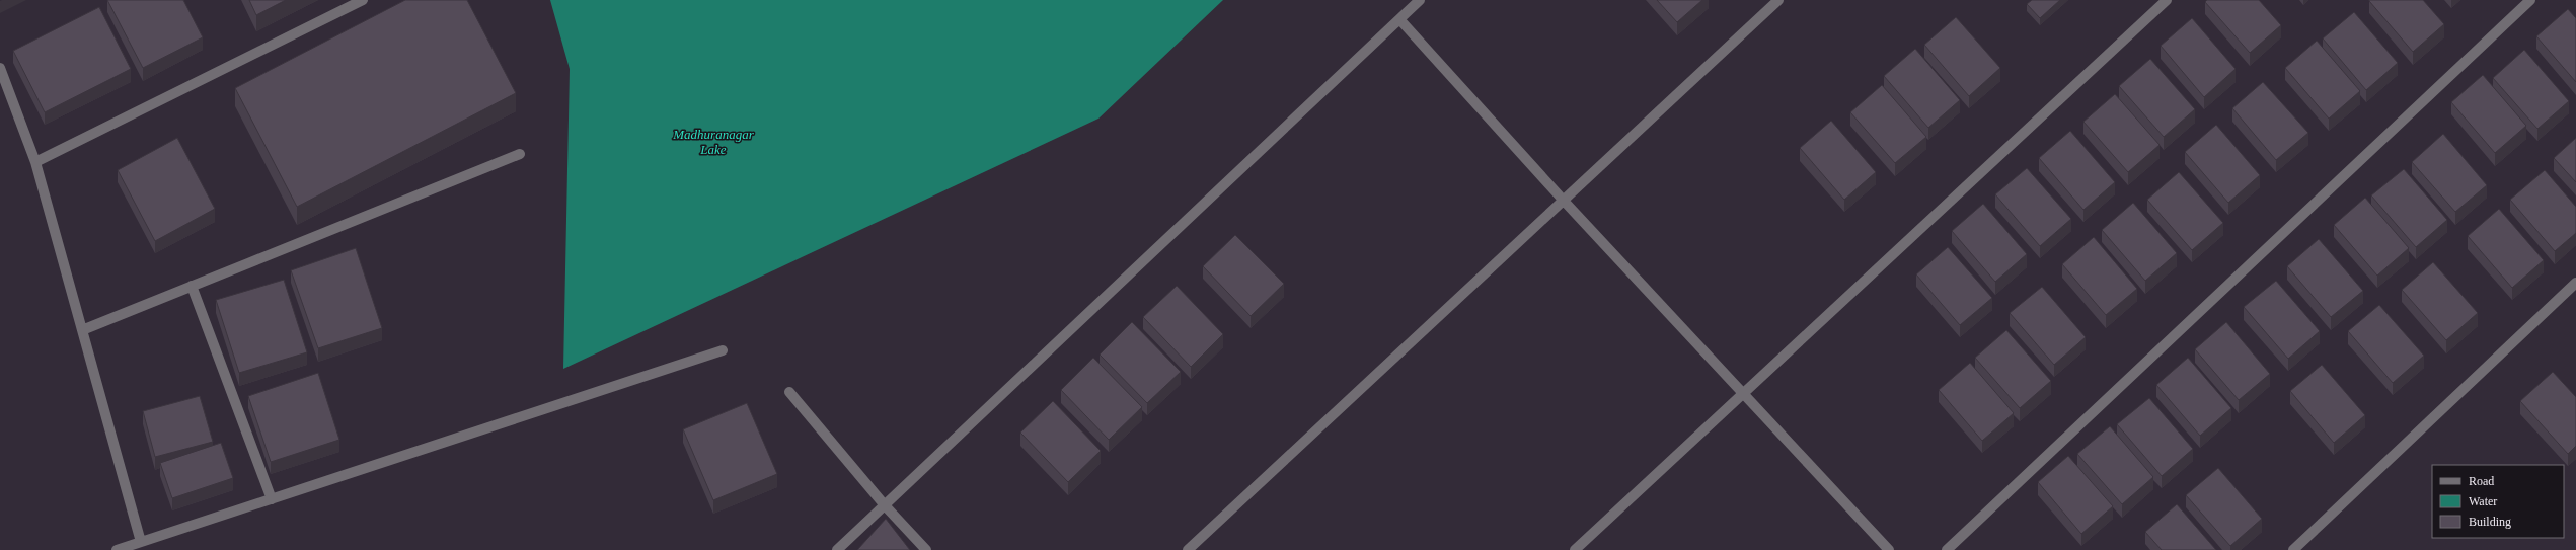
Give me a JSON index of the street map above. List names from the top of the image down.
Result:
{
  "water": ["Madhuranagar Lake"],
  "legend": ["Road", "Water", "Building"]
}
